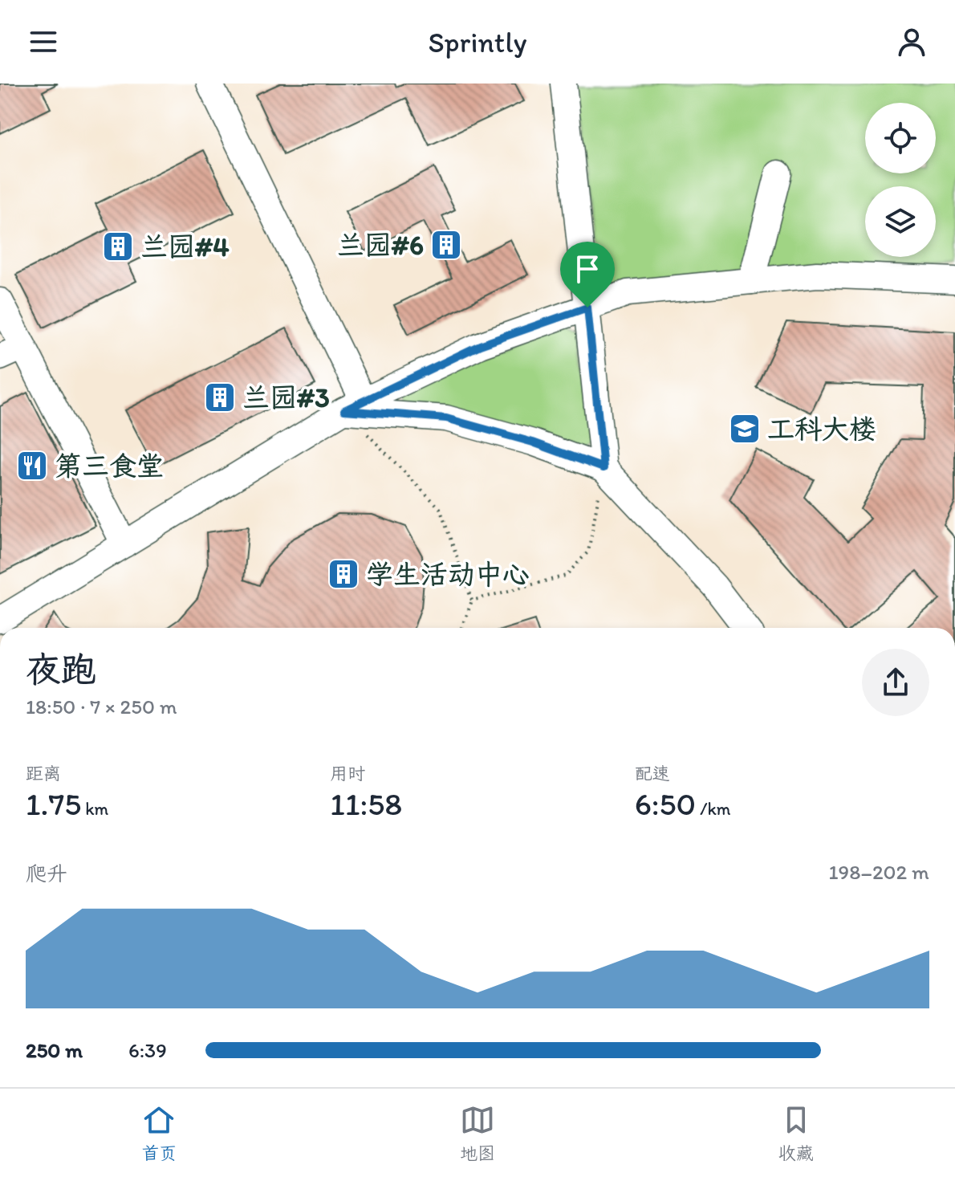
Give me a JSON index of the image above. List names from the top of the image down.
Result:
{
  "places": {
    "building": [
      "兰园#6",
      "兰园#4",
      "兰园#3",
      "学生活动中心"
    ],
    "school or university": ["工科大楼"],
    "restaurant": ["第三食堂"]
  },
  "page": {
    "header": "Sprintly",
    "heading": ["夜跑", "18:50 · 7 × 250 m"],
    "stats": [
      ["距离", "1.75 km"],
      ["用时", "11:58"],
      ["配速", "6:50 /km"]
    ],
    "chart": ["爬升", "198–202 m"],
    "list": [
      {
        "name": "250 m",
        "note": "6:39"
      }
    ],
    "tabs": ["首页", "地图", "收藏"]
  }
}
